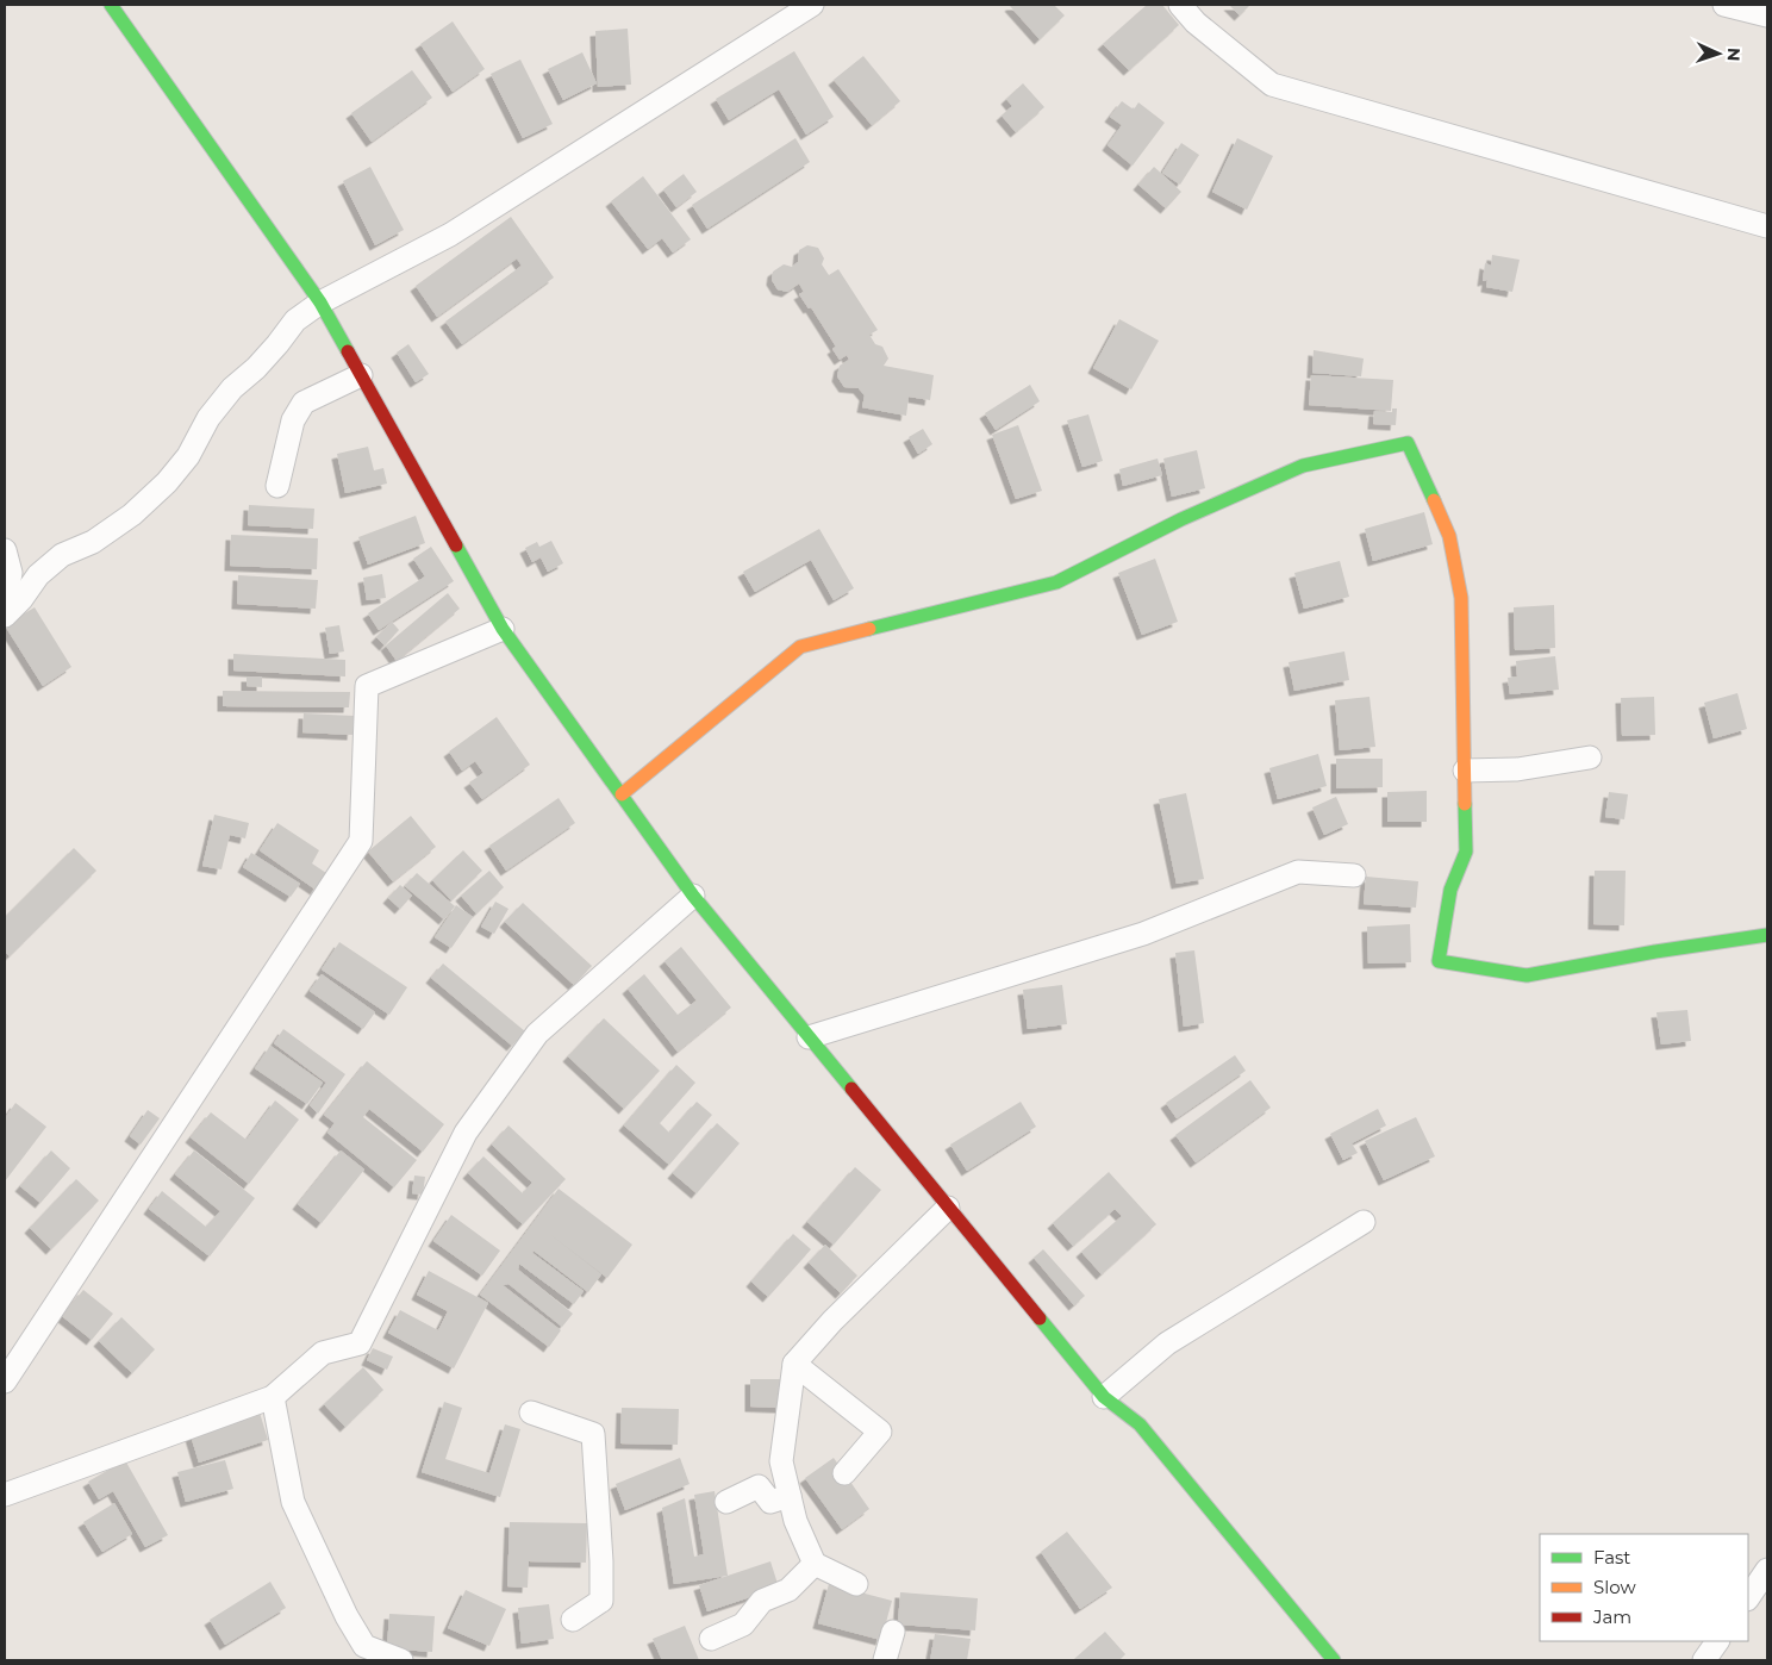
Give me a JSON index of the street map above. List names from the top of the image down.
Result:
{
  "legend": ["Fast", "Slow", "Jam"],
  "north": "right"
}
